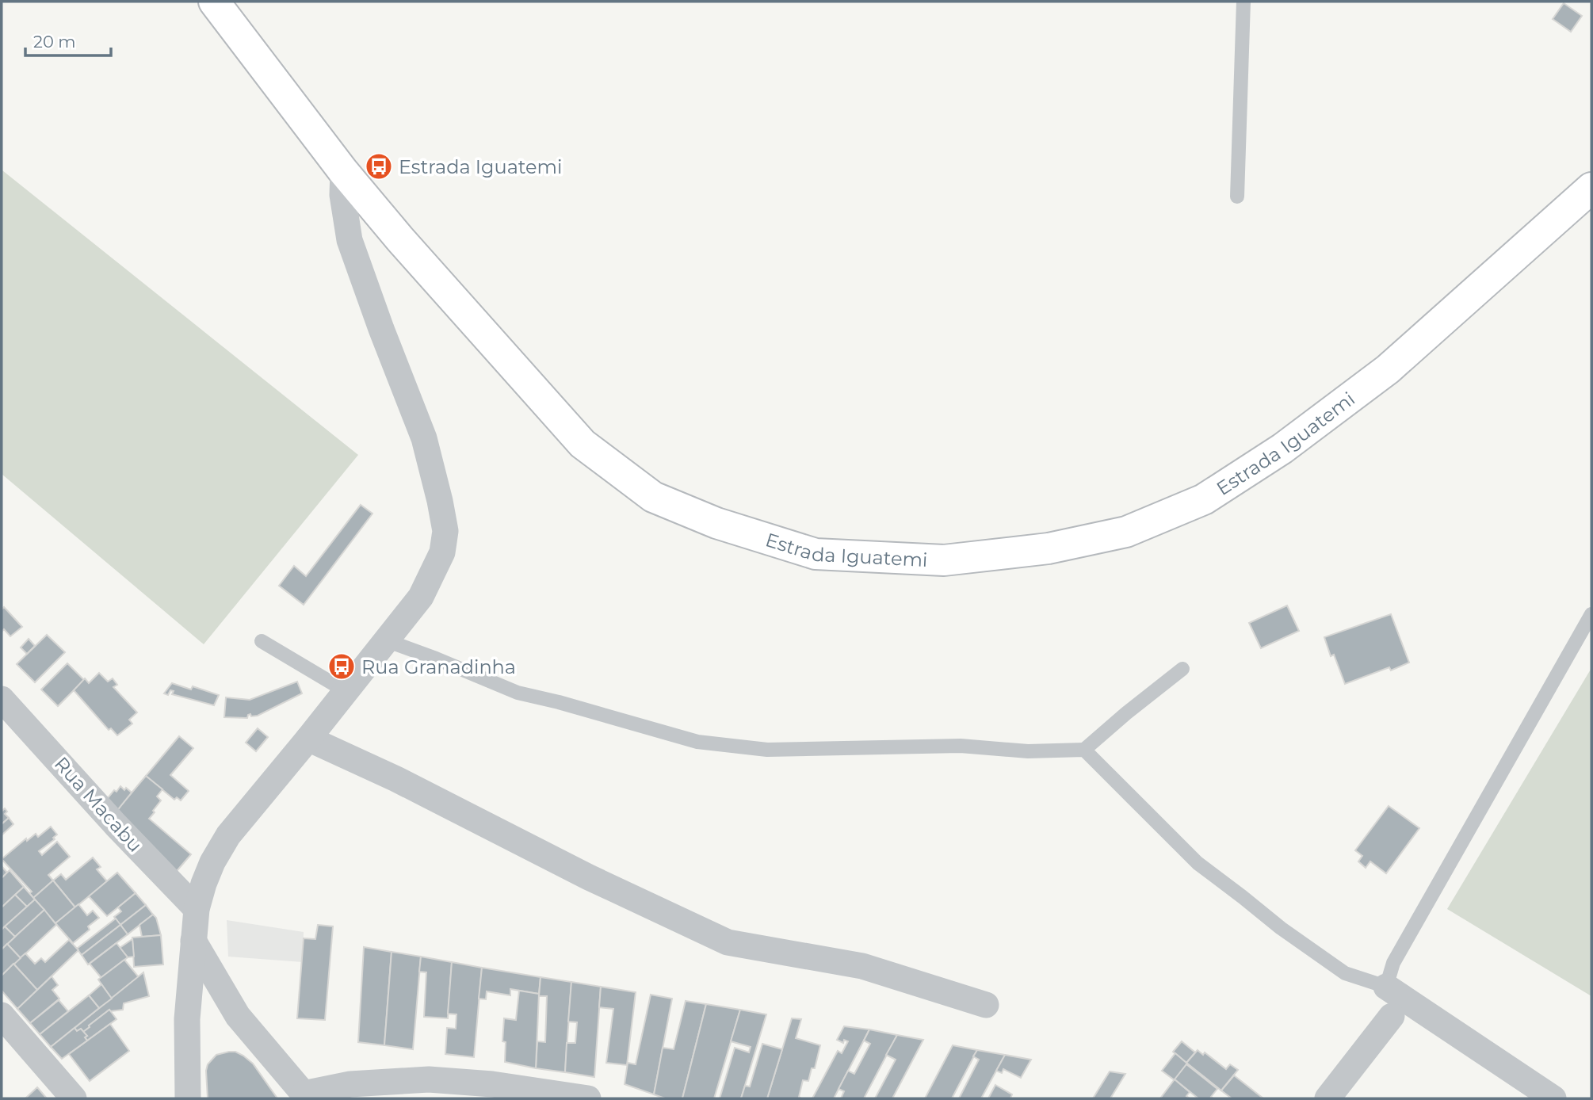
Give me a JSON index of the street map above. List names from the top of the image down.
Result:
{
  "streets": {
    "main road": ["Estrada Iguatemi"],
    "street": ["Rua Macabu"]
  },
  "places": {
    "bus stop": ["Estrada Iguatemi", "Rua Granadinha"]
  },
  "scale_bar": "20 m"
}
